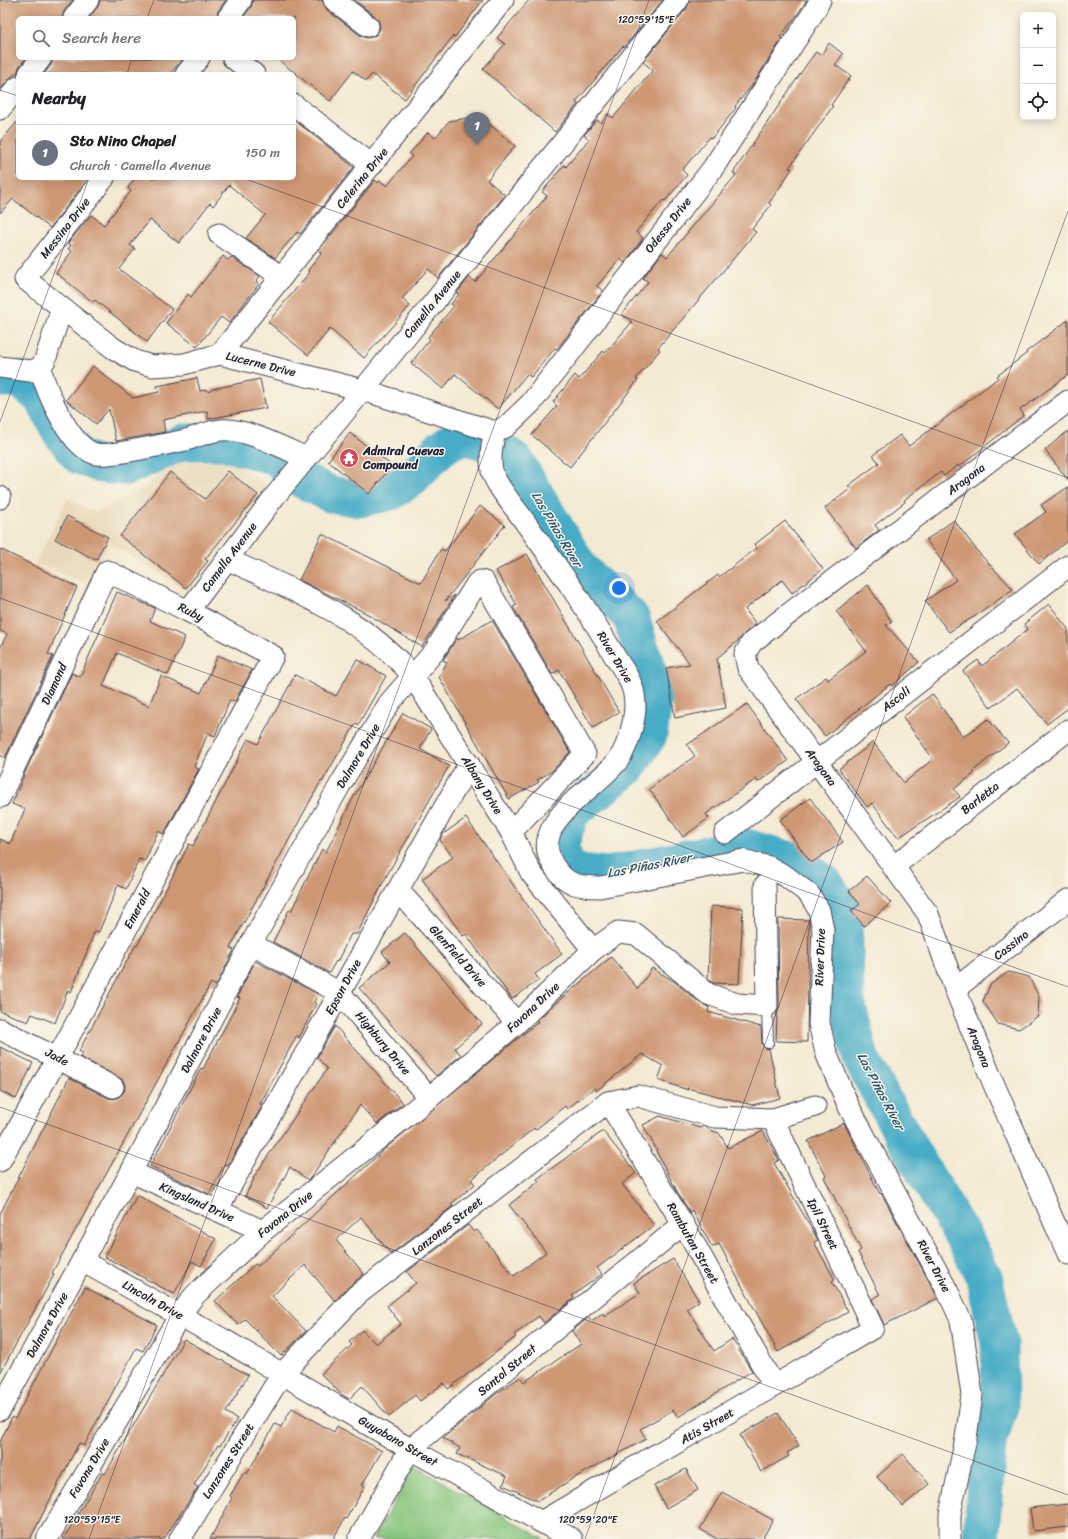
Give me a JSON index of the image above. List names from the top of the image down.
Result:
{
  "streets": {
    "street": [
      "Celerina Drive",
      "Odessa Drive",
      "Messina Drive",
      "Camella Avenue",
      "Lucerne Drive",
      "Aragona",
      "Ruby",
      "River Drive",
      "Diamond",
      "Ascoli",
      "Dalmore Drive",
      "Albany Drive",
      "Barletta",
      "Emerald",
      "Cassino",
      "Glenfield Drive",
      "Epson Drive",
      "Favona Drive",
      "Highbury Drive",
      "Jade",
      "Kingsland Drive",
      "Ipil Street",
      "Lanzones Street",
      "Rambutan Street",
      "Lincoln Drive",
      "Santol Street",
      "Atis Street",
      "Guyabano Street"
    ]
  },
  "crossings": [
    ["Celerina Drive", "Lucerne Drive"],
    ["Odessa Drive", "Lucerne Drive"],
    ["Odessa Drive", "River Drive"],
    ["Messina Drive", "Lucerne Drive"],
    ["Camella Avenue", "Lucerne Drive"],
    ["Camella Avenue", "Ruby"],
    ["Camella Avenue", "Albany Drive"],
    ["Lucerne Drive", "River Drive"],
    ["Aragona", "Ascoli"],
    ["Aragona", "Barletta"],
    ["Aragona", "Cassino"],
    ["Ruby", "Diamond"],
    ["Ruby", "Emerald"],
    ["Dalmore Drive", "Albany Drive"],
    ["Dalmore Drive", "Highbury Drive"],
    ["Dalmore Drive", "Kingsland Drive"],
    ["Dalmore Drive", "Lincoln Drive"],
    ["Albany Drive", "Epson Drive"],
    ["Albany Drive", "Favona Drive"],
    ["Emerald", "Jade"],
    ["Glenfield Drive", "Epson Drive"],
    ["Glenfield Drive", "Favona Drive"],
    ["Epson Drive", "Highbury Drive"],
    ["Epson Drive", "Kingsland Drive"],
    ["Favona Drive", "Highbury Drive"],
    ["Favona Drive", "Kingsland Drive"],
    ["Favona Drive", "Lincoln Drive"],
    ["Ipil Street", "Lanzones Street"],
    ["Ipil Street", "Atis Street"],
    ["Lanzones Street", "Rambutan Street"],
    ["Lanzones Street", "Guyabano Street"],
    ["Rambutan Street", "Santol Street"],
    ["Rambutan Street", "Atis Street"],
    ["Lincoln Drive", "Guyabano Street"],
    ["Santol Street", "Guyabano Street"],
    ["Atis Street", "Guyabano Street"]
  ],
  "water": ["Las Piñas River"],
  "places": {
    "temple": ["Admiral Cuevas Compound"]
  },
  "page": {
    "map_buttons": ["+", "−"],
    "search": "Search here",
    "heading": "Nearby",
    "pins": "1",
    "list": [
      {
        "mark": "1",
        "name": "Sto Nino Chapel",
        "note": "Church · Camella Avenue",
        "value": "150 m"
      }
    ]
  },
  "coordinates": ["120°59'15\"E", "120°59'20\"E"]
}
